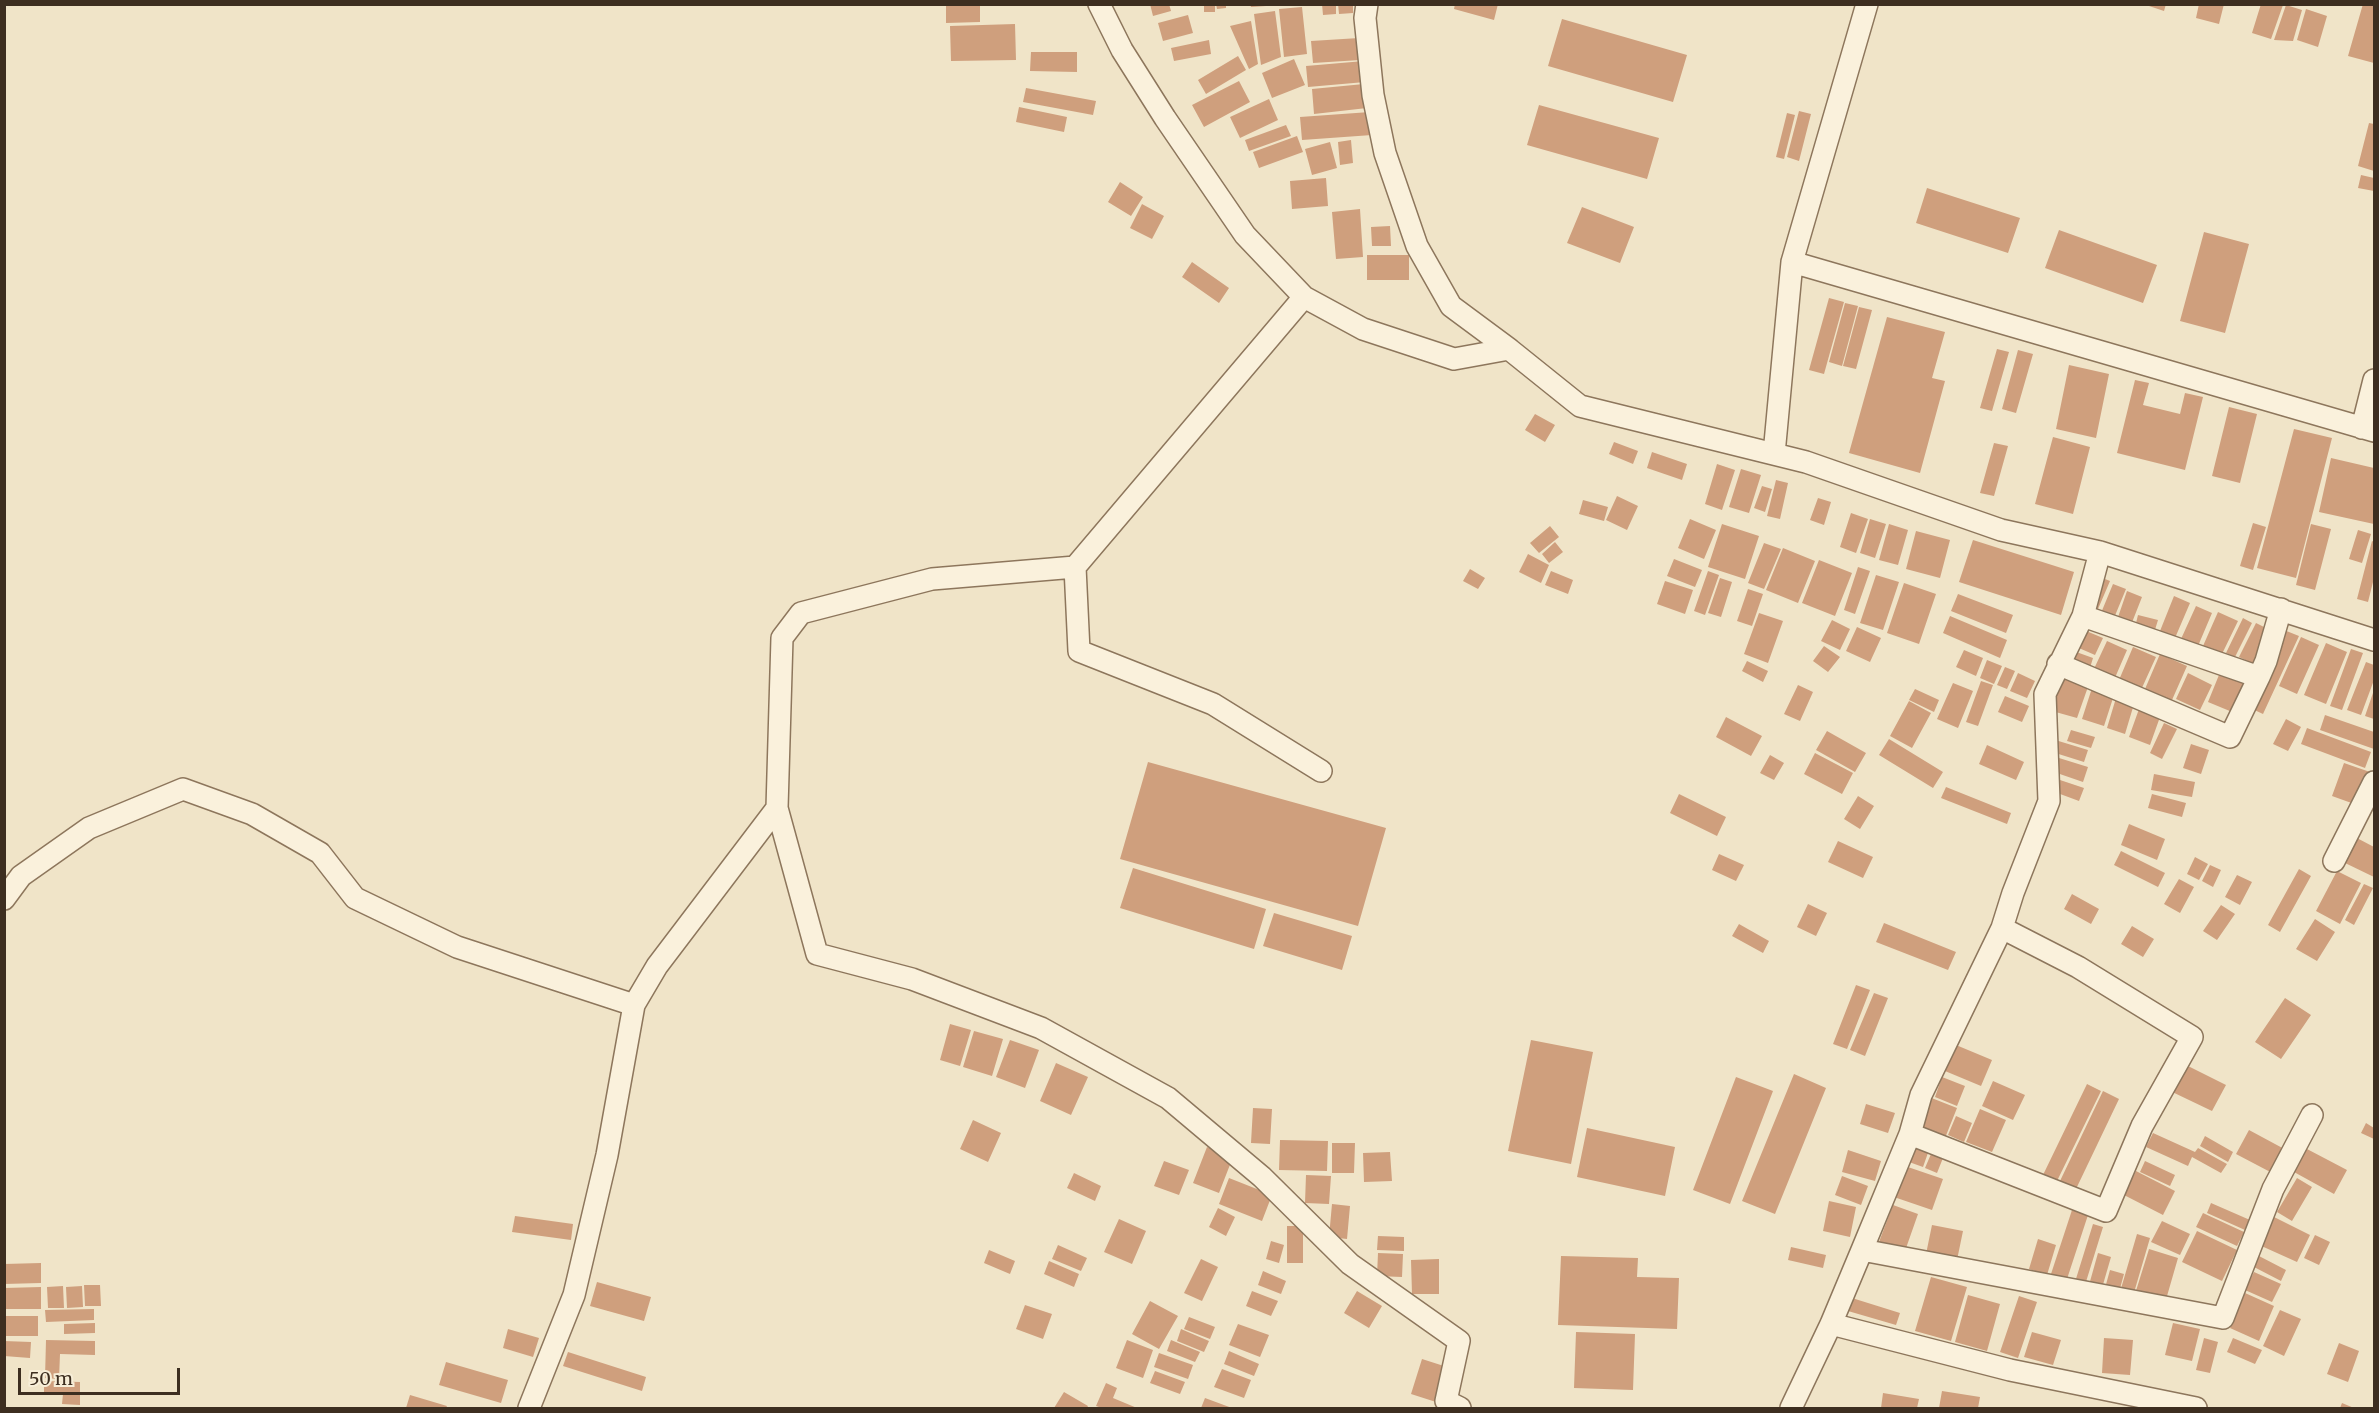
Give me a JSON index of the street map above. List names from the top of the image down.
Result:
{
  "scale_bar": "50 m"
}
